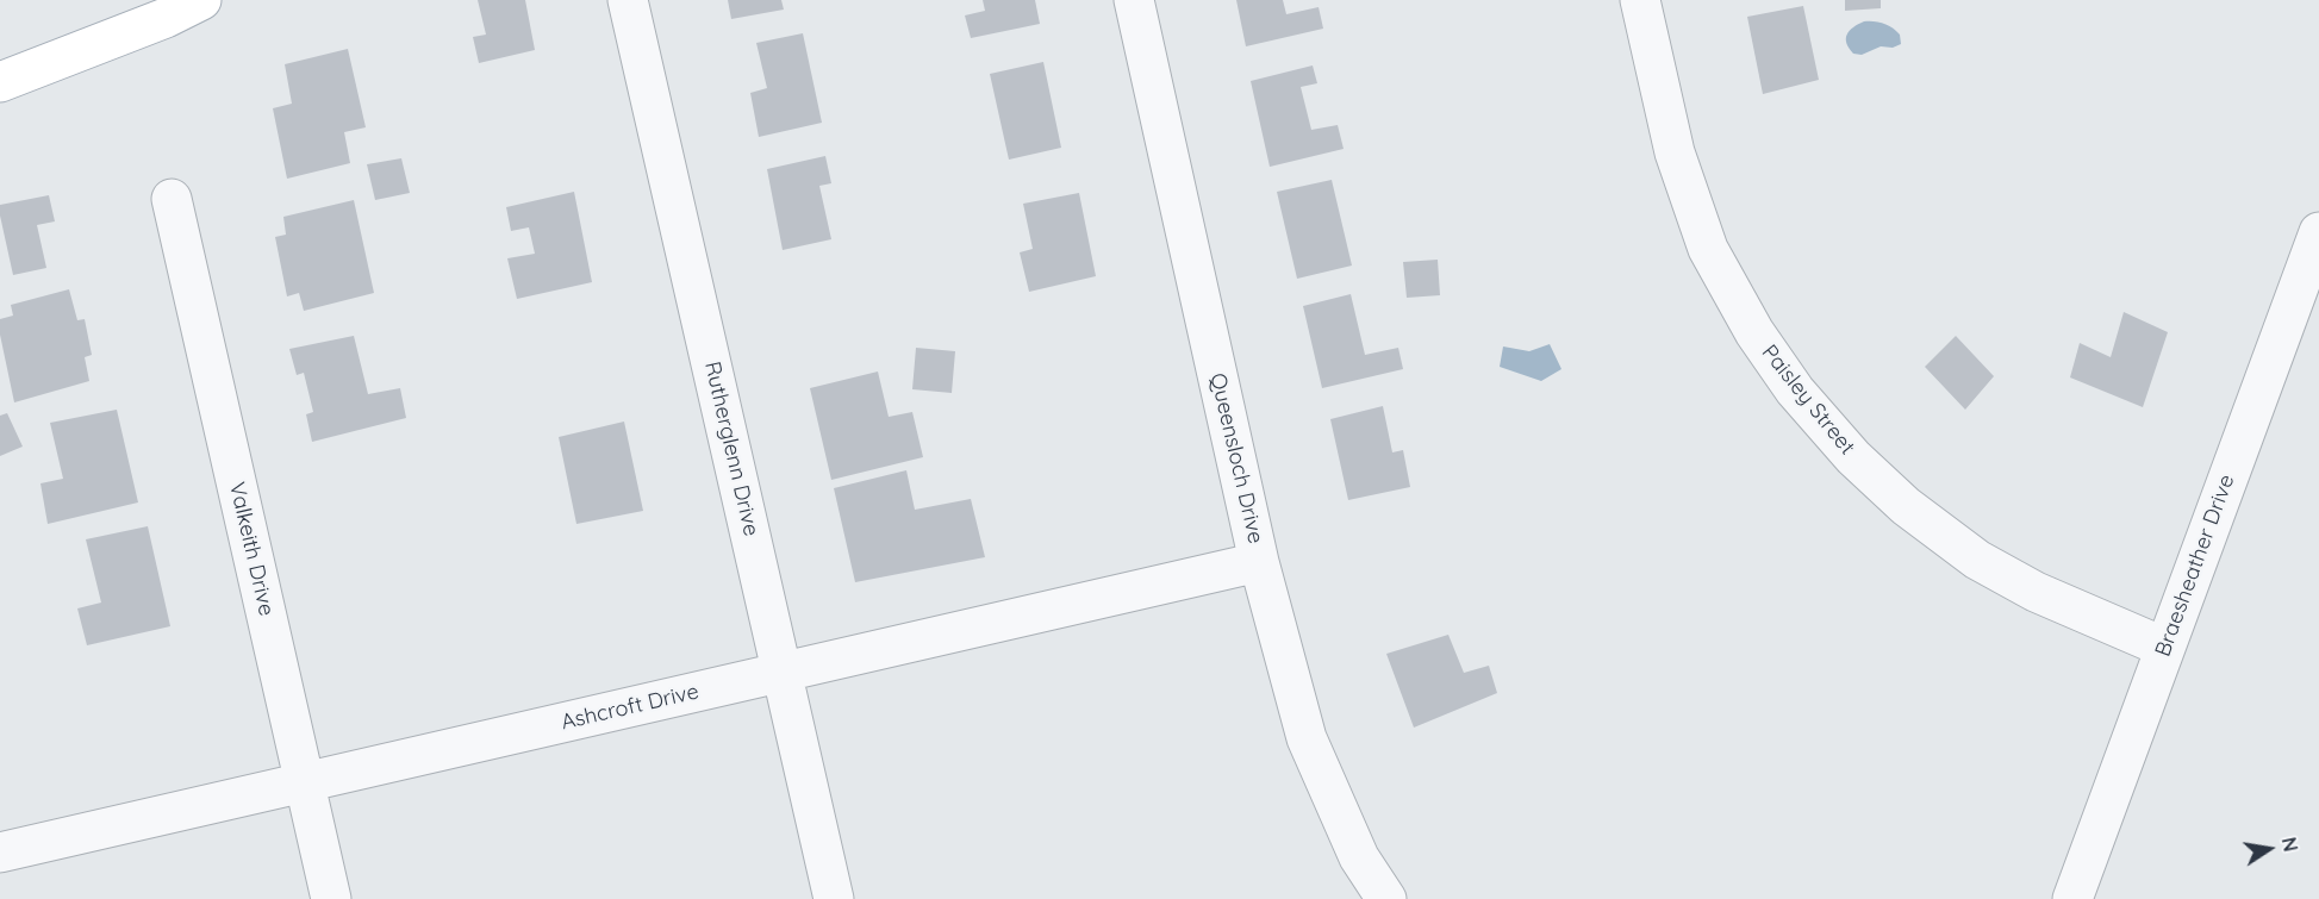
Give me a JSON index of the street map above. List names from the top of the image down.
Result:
{
  "streets": {
    "street": [
      "Paisley Street",
      "Rutherglenn Drive",
      "Queensloch Drive",
      "Valkeith Drive",
      "Braesheather Drive",
      "Ashcroft Drive"
    ]
  },
  "crossings": [
    ["Paisley Street", "Braesheather Drive"],
    ["Rutherglenn Drive", "Ashcroft Drive"],
    ["Queensloch Drive", "Ashcroft Drive"],
    ["Valkeith Drive", "Ashcroft Drive"]
  ],
  "north": "right"
}
